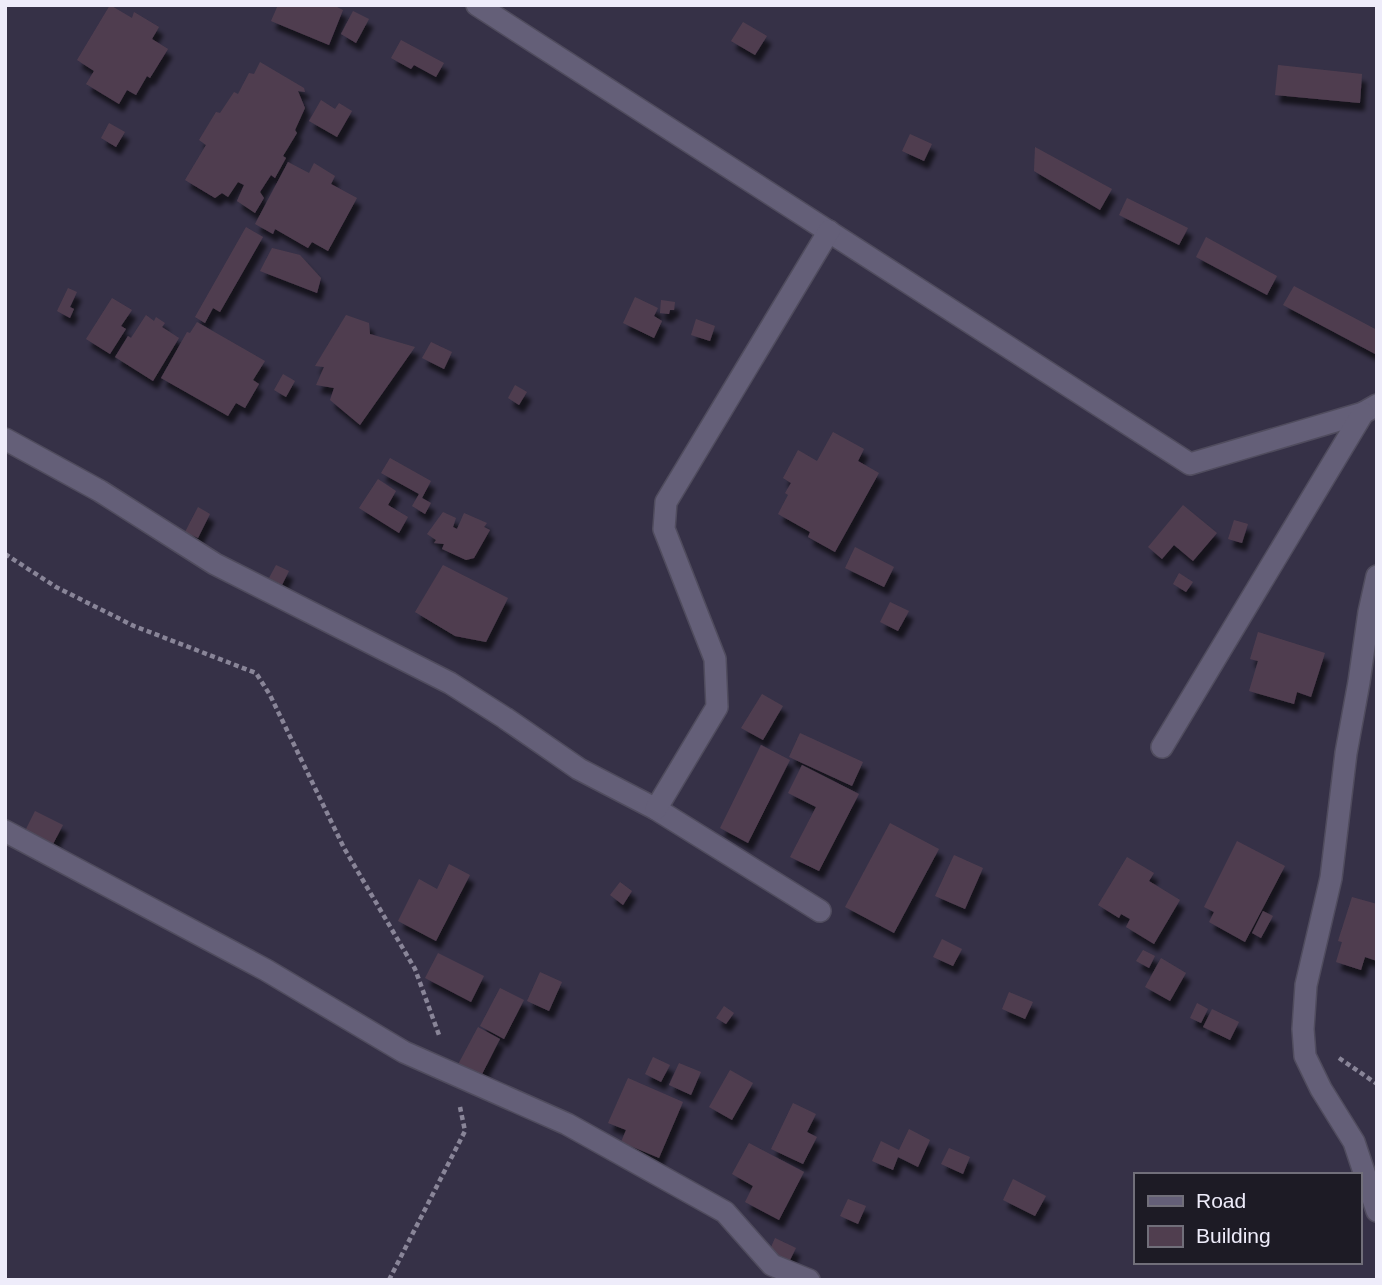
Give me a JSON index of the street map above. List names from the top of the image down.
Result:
{
  "legend": ["Road", "Building"]
}
